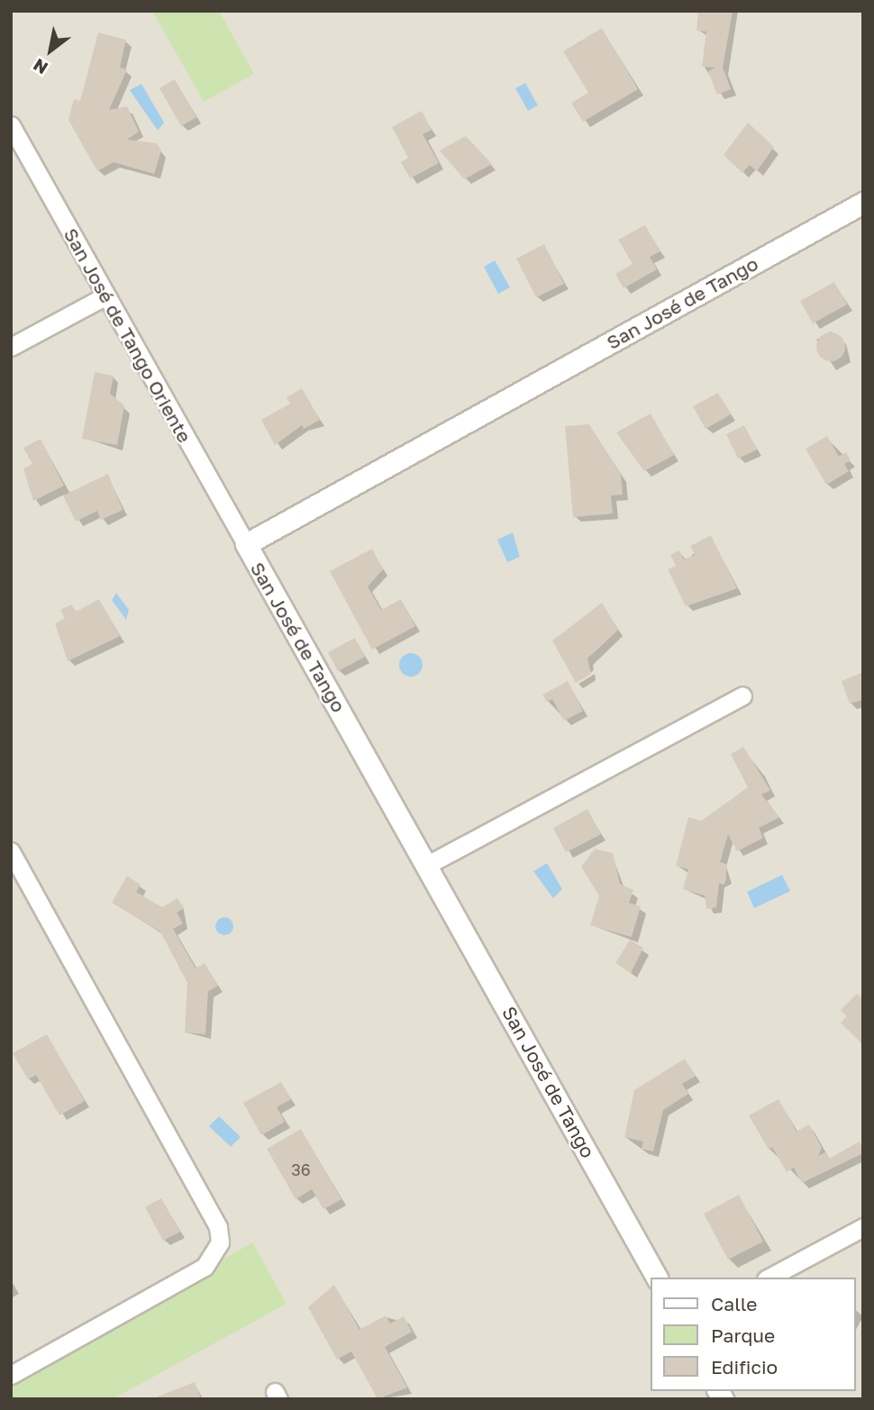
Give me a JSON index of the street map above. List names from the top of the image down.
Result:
{
  "streets": {
    "street": ["San José de Tango", "San José de Tango Oriente"]
  },
  "crossings": [
    ["San José de Tango", "San José de Tango Oriente"]
  ],
  "house_numbers": ["36"],
  "legend": ["Calle", "Parque", "Edificio"],
  "north": "bottom left"
}
